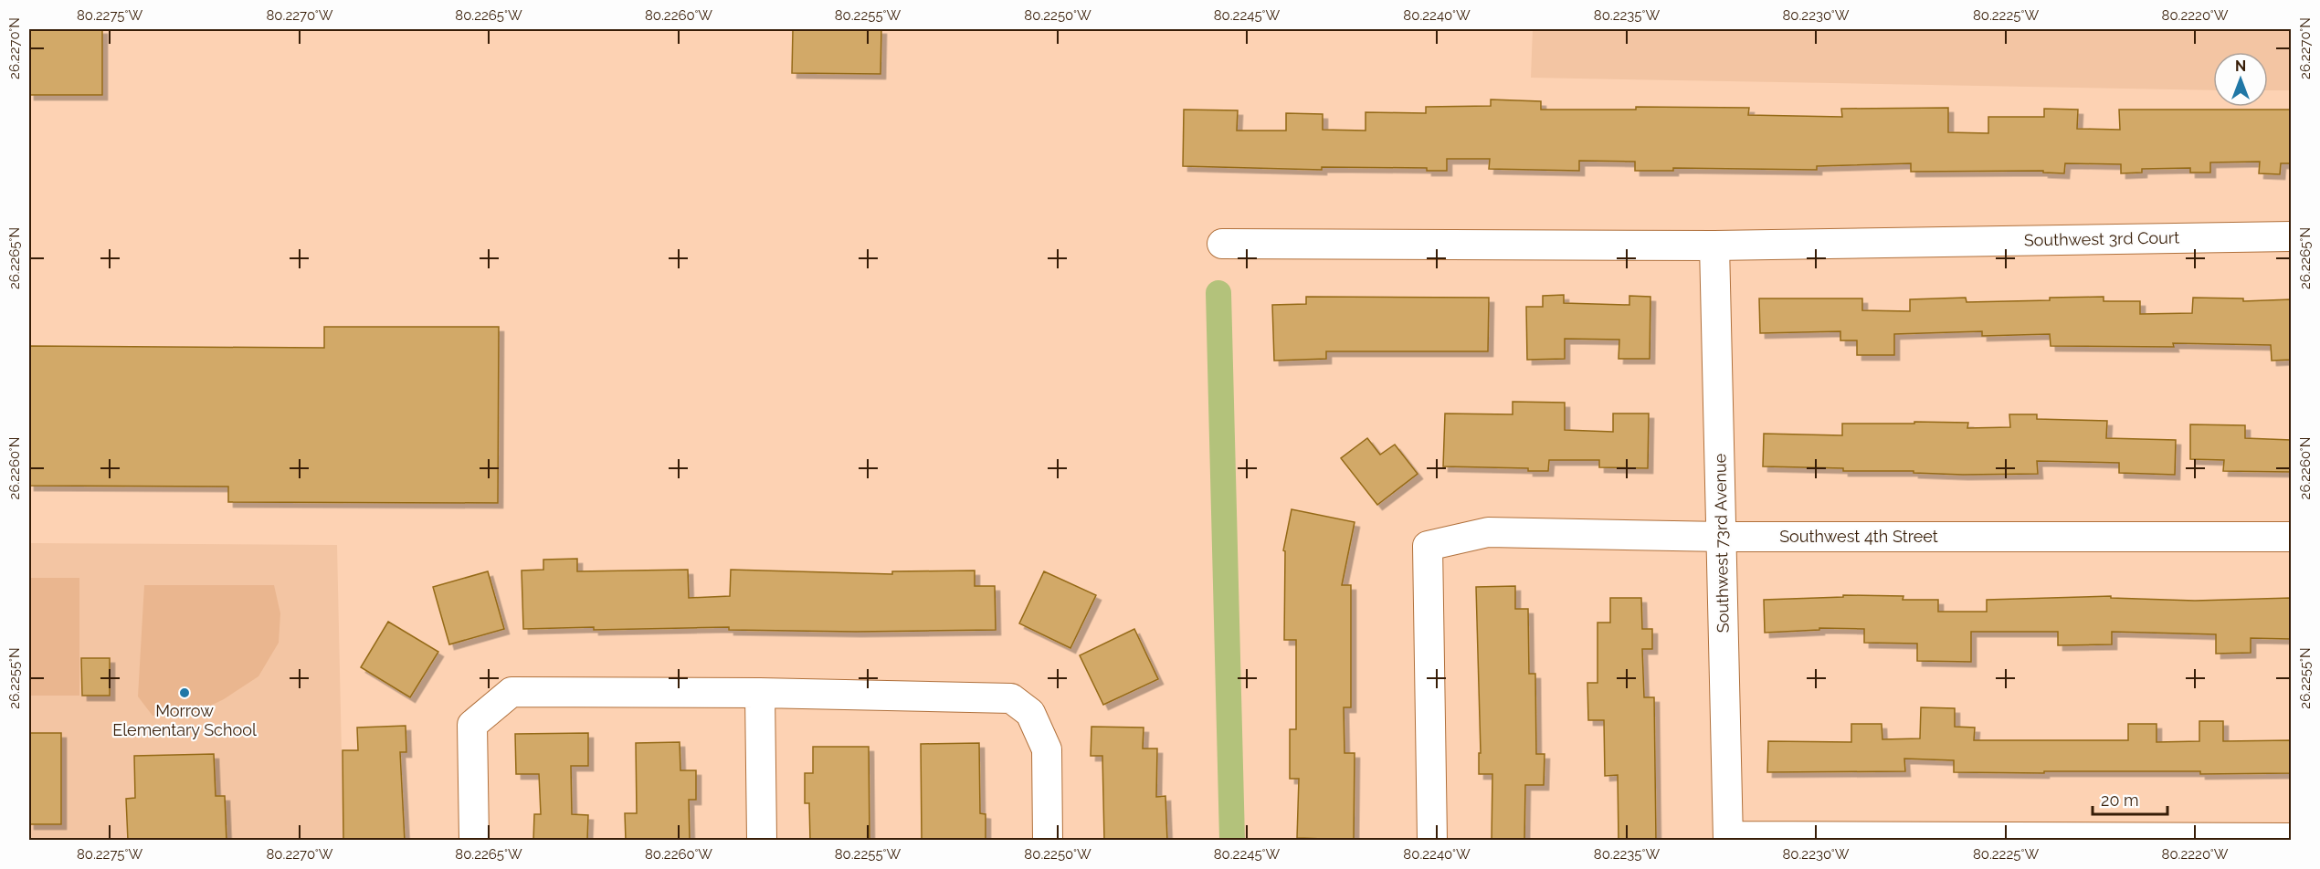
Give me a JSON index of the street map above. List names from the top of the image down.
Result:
{
  "streets": {
    "street": ["Southwest 3rd Court", "Southwest 4th Street", "Southwest 73rd Avenue"]
  },
  "crossings": [
    ["Southwest 3rd Court", "Southwest 73rd Avenue"],
    ["Southwest 4th Street", "Southwest 73rd Avenue"]
  ],
  "places": ["Morrow Elementary School"],
  "scale_bar": "20 m",
  "north": "top",
  "coordinates": [
    "80.2275°W",
    "80.2270°W",
    "80.2265°W",
    "80.2260°W",
    "80.2255°W",
    "80.2250°W",
    "80.2245°W",
    "80.2240°W",
    "80.2235°W",
    "80.2230°W",
    "80.2225°W",
    "80.2220°W",
    "26.2270°N",
    "26.2265°N",
    "26.2260°N",
    "26.2255°N"
  ]
}
